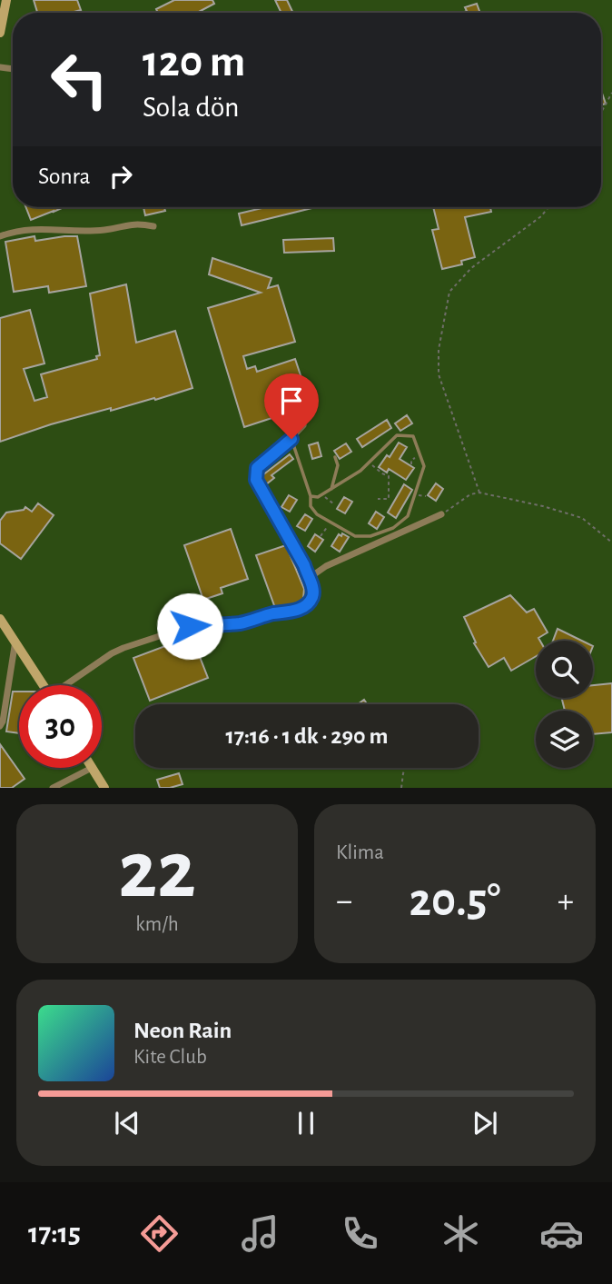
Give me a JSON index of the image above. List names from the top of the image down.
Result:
{
  "page": {
    "turn": ["120 m", "Sola dön"],
    "then": "Sonra",
    "limit": "30",
    "trip": "17:16 · 1 dk · 290 m",
    "tile": [
      ["22", "km/h"],
      "Klima"
    ],
    "heat": ["−", "20.5°", "+"],
    "song": ["Neon Rain", "Kite Club"],
    "tabs": "17:15"
  }
}
